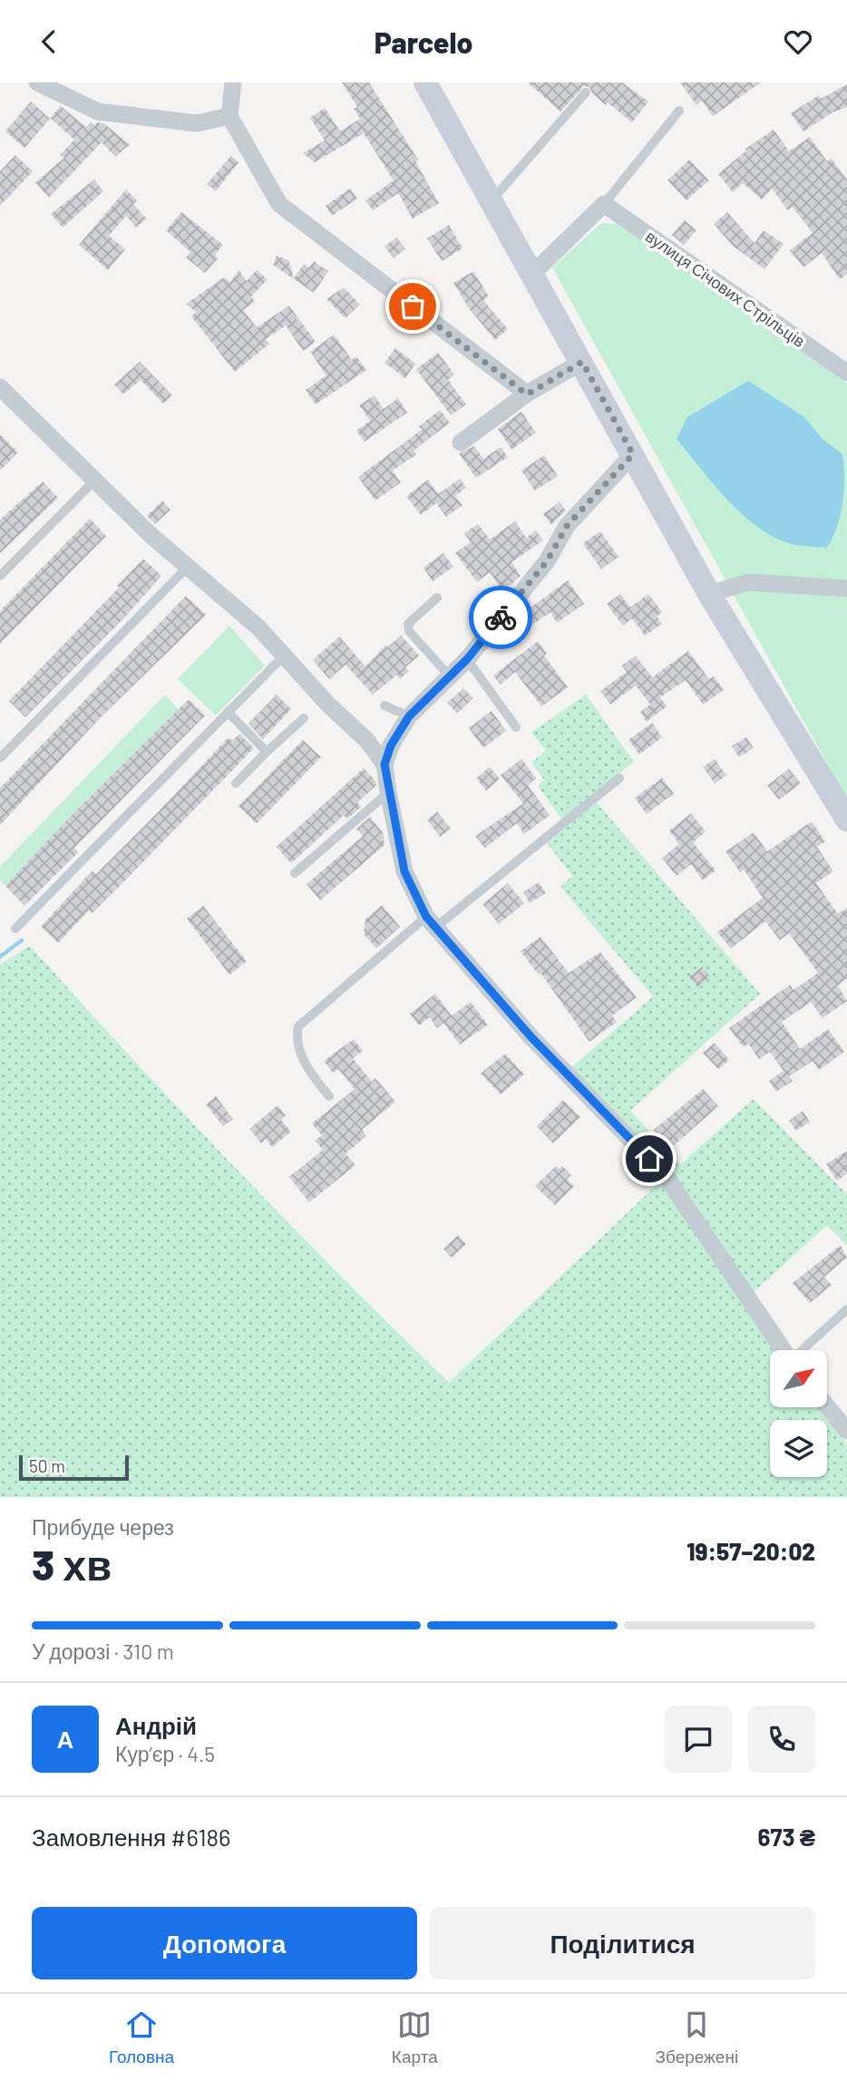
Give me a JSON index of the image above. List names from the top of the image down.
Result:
{
  "streets": {
    "street": ["вулиця Січових Стрільців"]
  },
  "scale_bar": "50 m",
  "north": "top right",
  "page": {
    "header": "Parcelo",
    "scale": "50 m",
    "heading": ["3 хв", "Прибуде через", "19:57–20:02"],
    "panel": [
      "Андрій",
      "Кур’єр · 4.5",
      "Замовлення #6186",
      "673 ₴"
    ],
    "bar": "У дорозі · 310 m",
    "round": "А",
    "buttons": ["Допомога", "Поділитися"],
    "tabs": ["Головна", "Карта", "Збережені"]
  }
}
